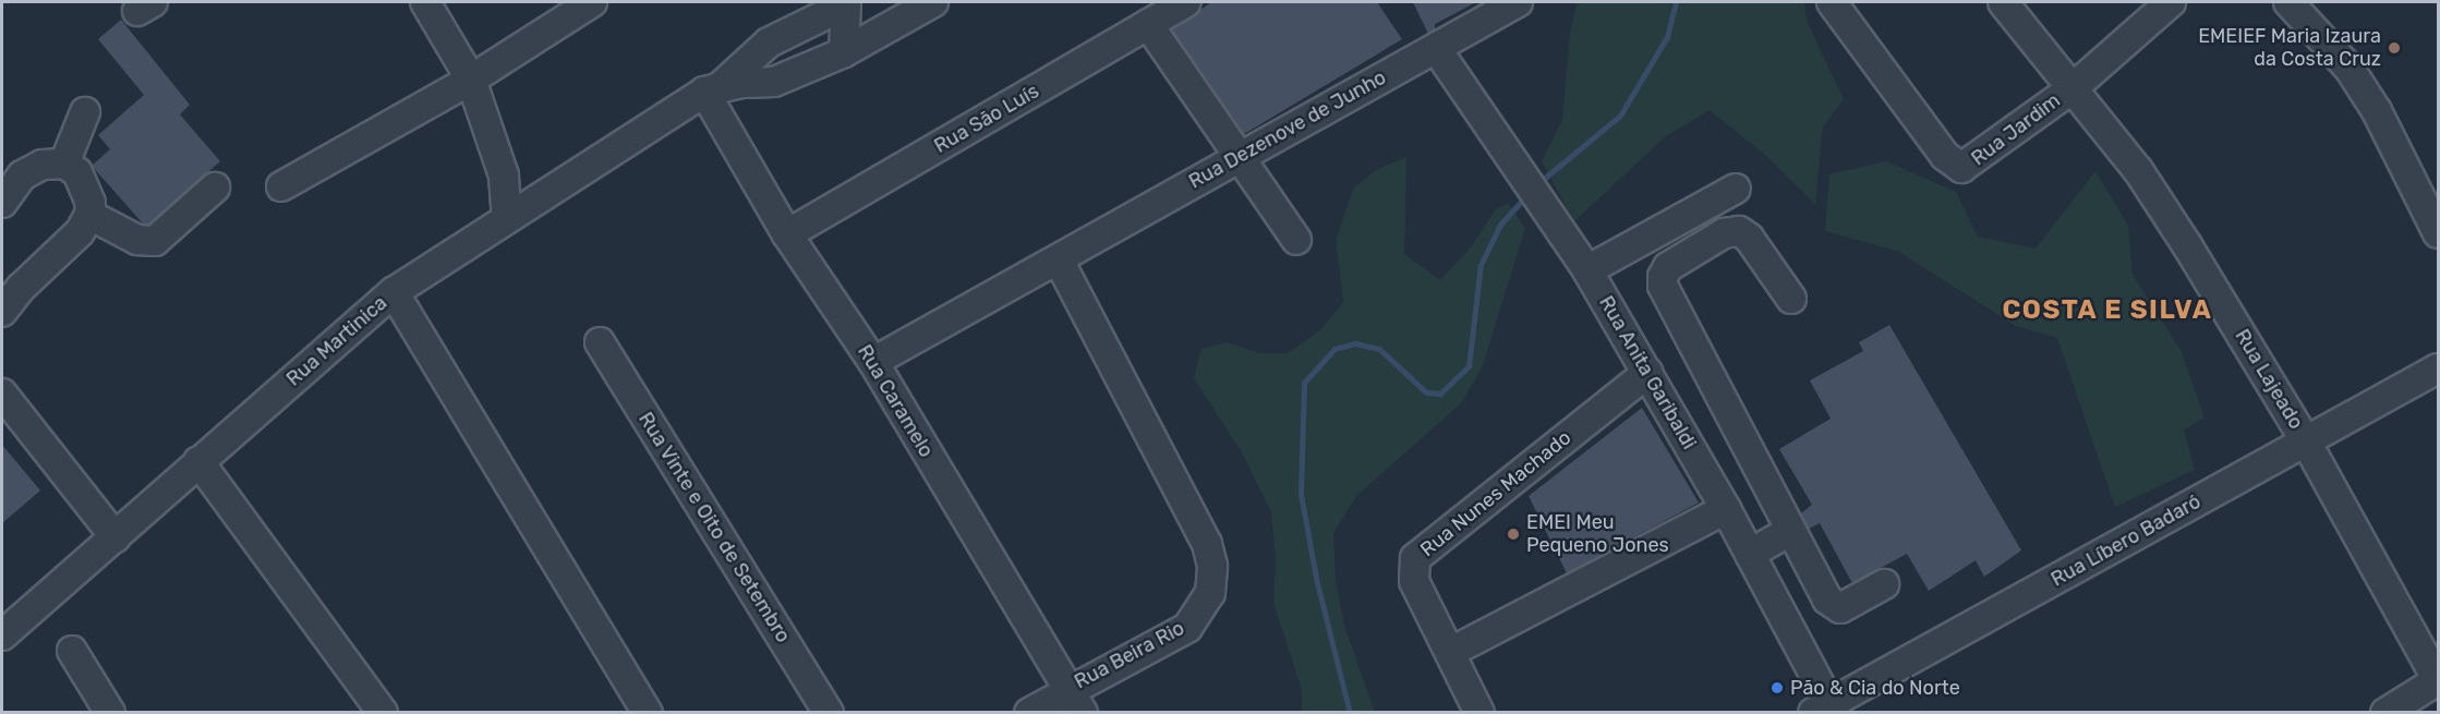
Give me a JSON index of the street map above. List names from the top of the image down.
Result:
{
  "streets": {
    "street": [
      "Rua São Luís",
      "Rua Dezenove de Junho",
      "Rua Jardim",
      "Rua Martinica",
      "Rua Anita Garibaldi",
      "Rua Lajeado",
      "Rua Caramelo",
      "Rua Nunes Machado",
      "Rua Vinte e Oito de Setembro",
      "Rua Líbero Badaró",
      "Rua Beira Rio"
    ]
  },
  "crossings": [
    ["Rua São Luís", "Rua Caramelo"],
    ["Rua Dezenove de Junho", "Rua Anita Garibaldi"],
    ["Rua Dezenove de Junho", "Rua Caramelo"],
    ["Rua Dezenove de Junho", "Rua Beira Rio"],
    ["Rua Jardim", "Rua Lajeado"],
    ["Rua Martinica", "Rua Caramelo"],
    ["Rua Anita Garibaldi", "Rua Nunes Machado"],
    ["Rua Anita Garibaldi", "Rua Líbero Badaró"],
    ["Rua Lajeado", "Rua Líbero Badaró"],
    ["Rua Caramelo", "Rua Beira Rio"]
  ],
  "districts": ["COSTA E SILVA"],
  "places": ["EMEIEF Maria Izaura da Costa Cruz", "EMEI Meu Pequeno Jones", "Pão & Cia do Norte"]
}
